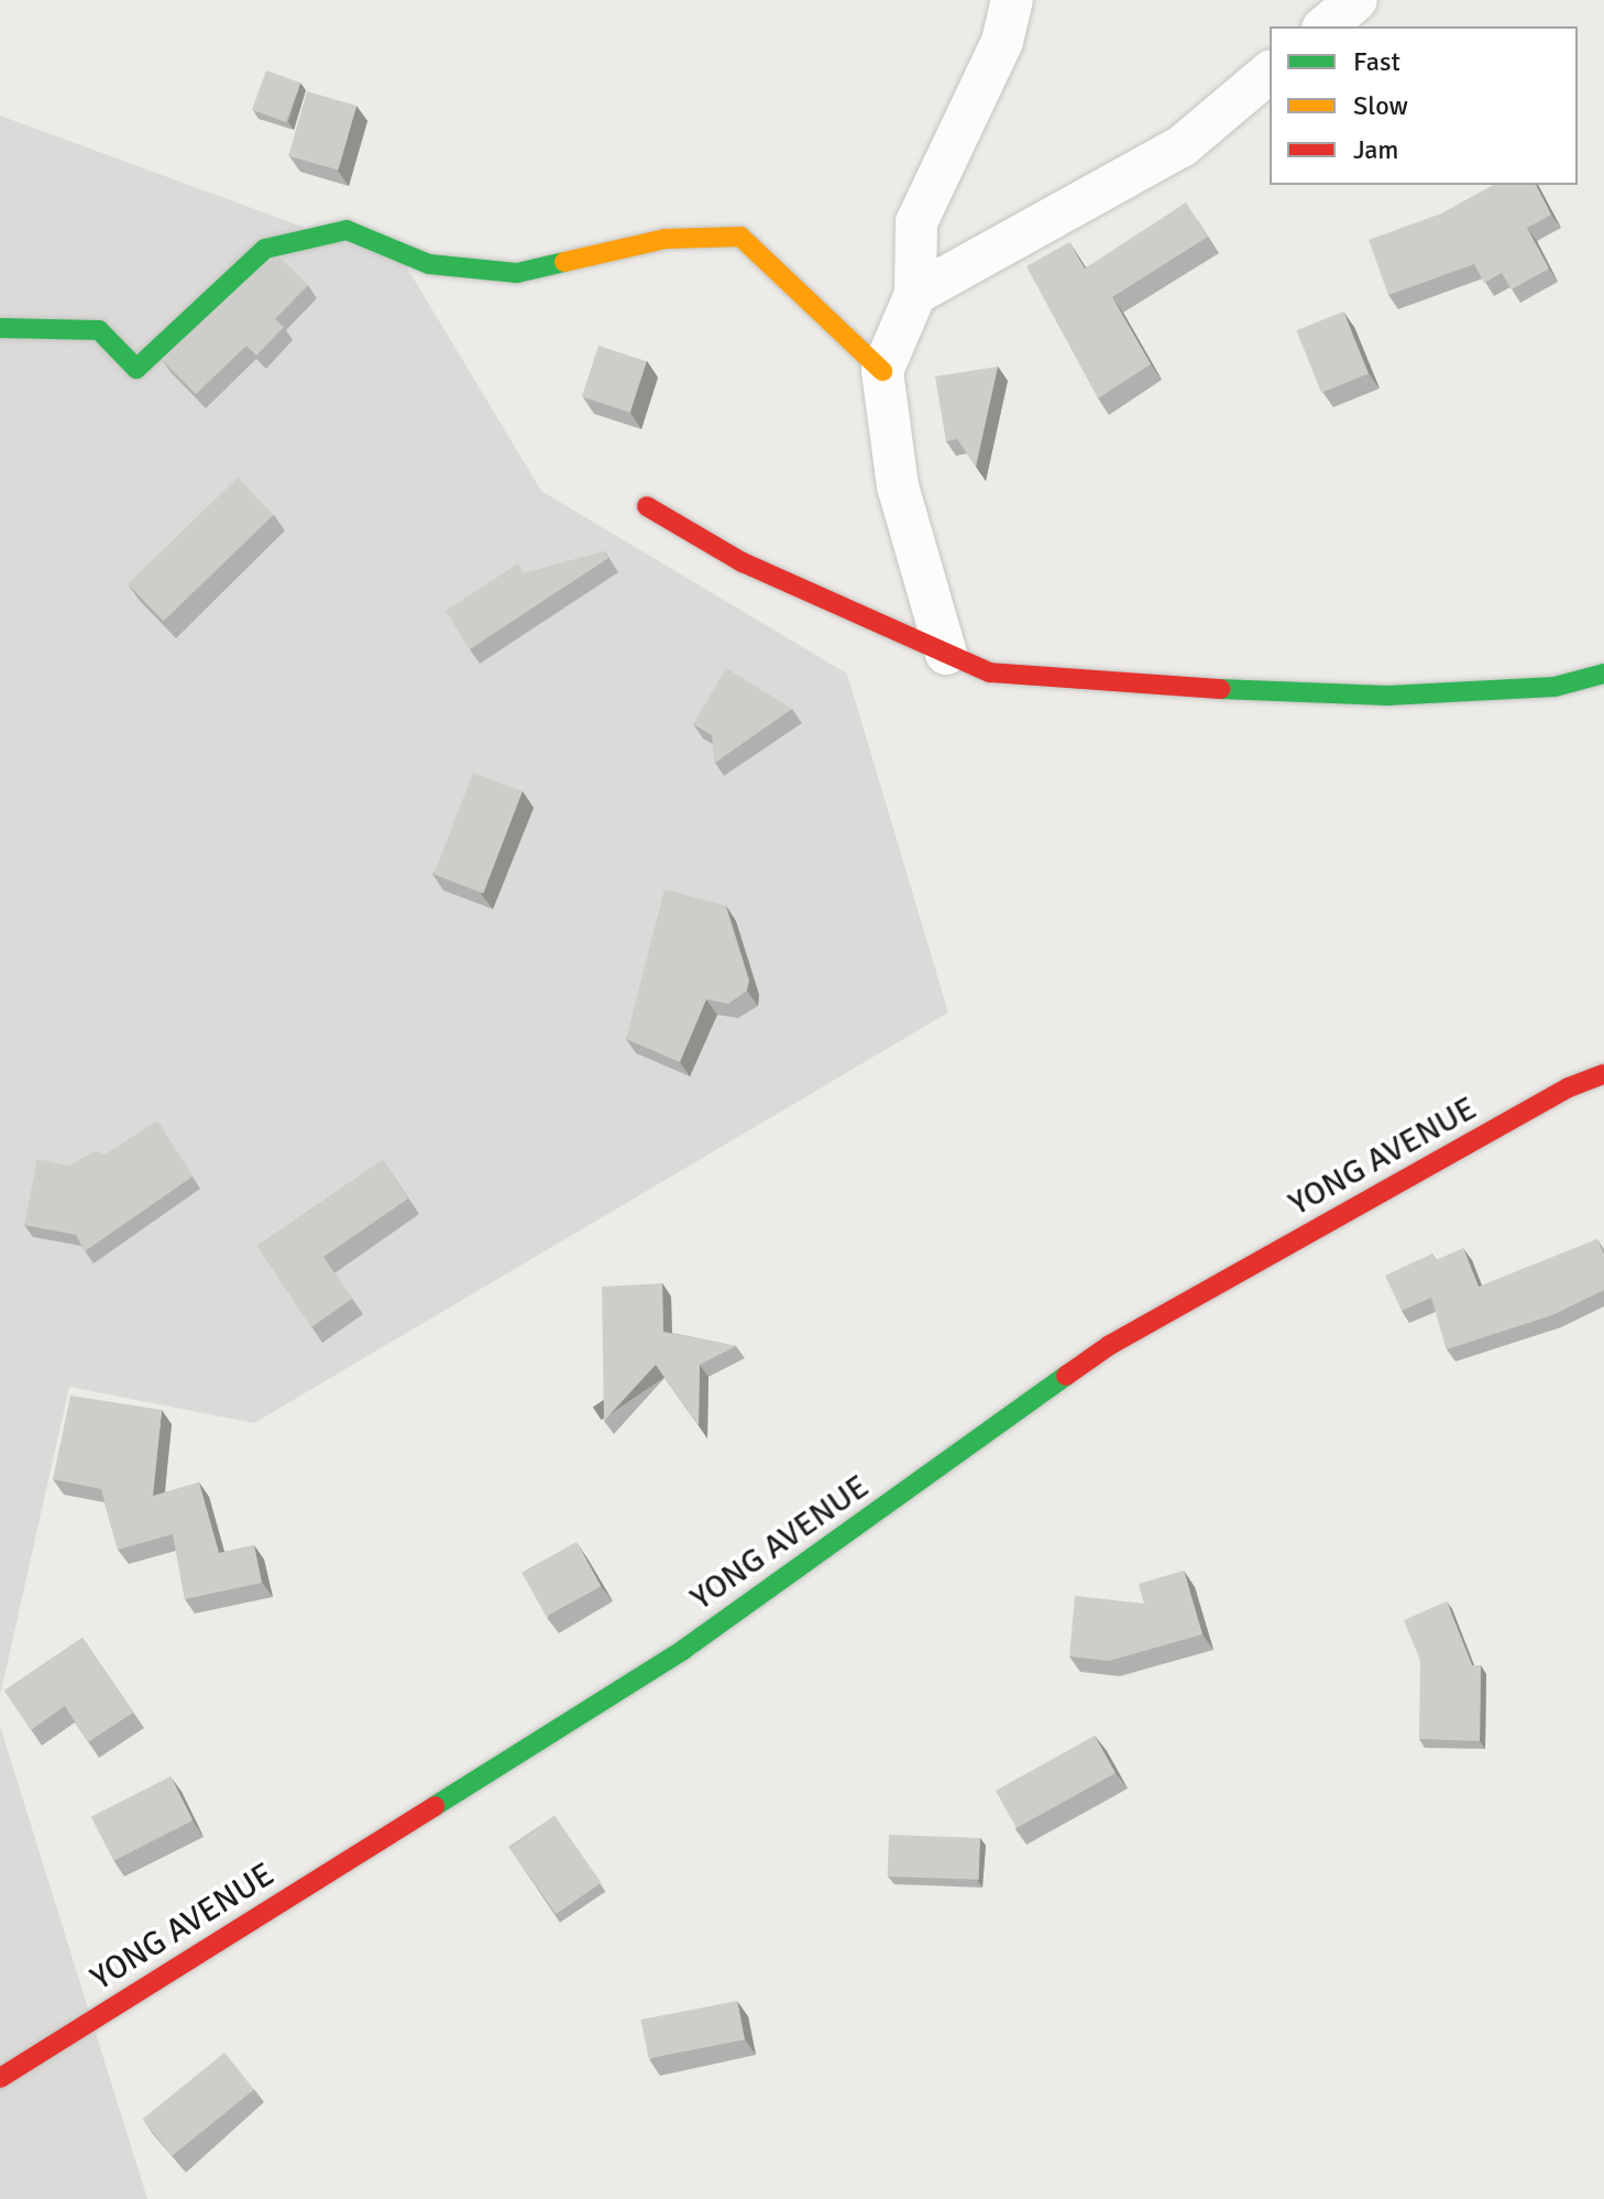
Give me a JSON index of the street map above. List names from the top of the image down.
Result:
{
  "streets": {
    "street": ["YONG AVENUE"]
  },
  "legend": ["Fast", "Slow", "Jam"]
}
